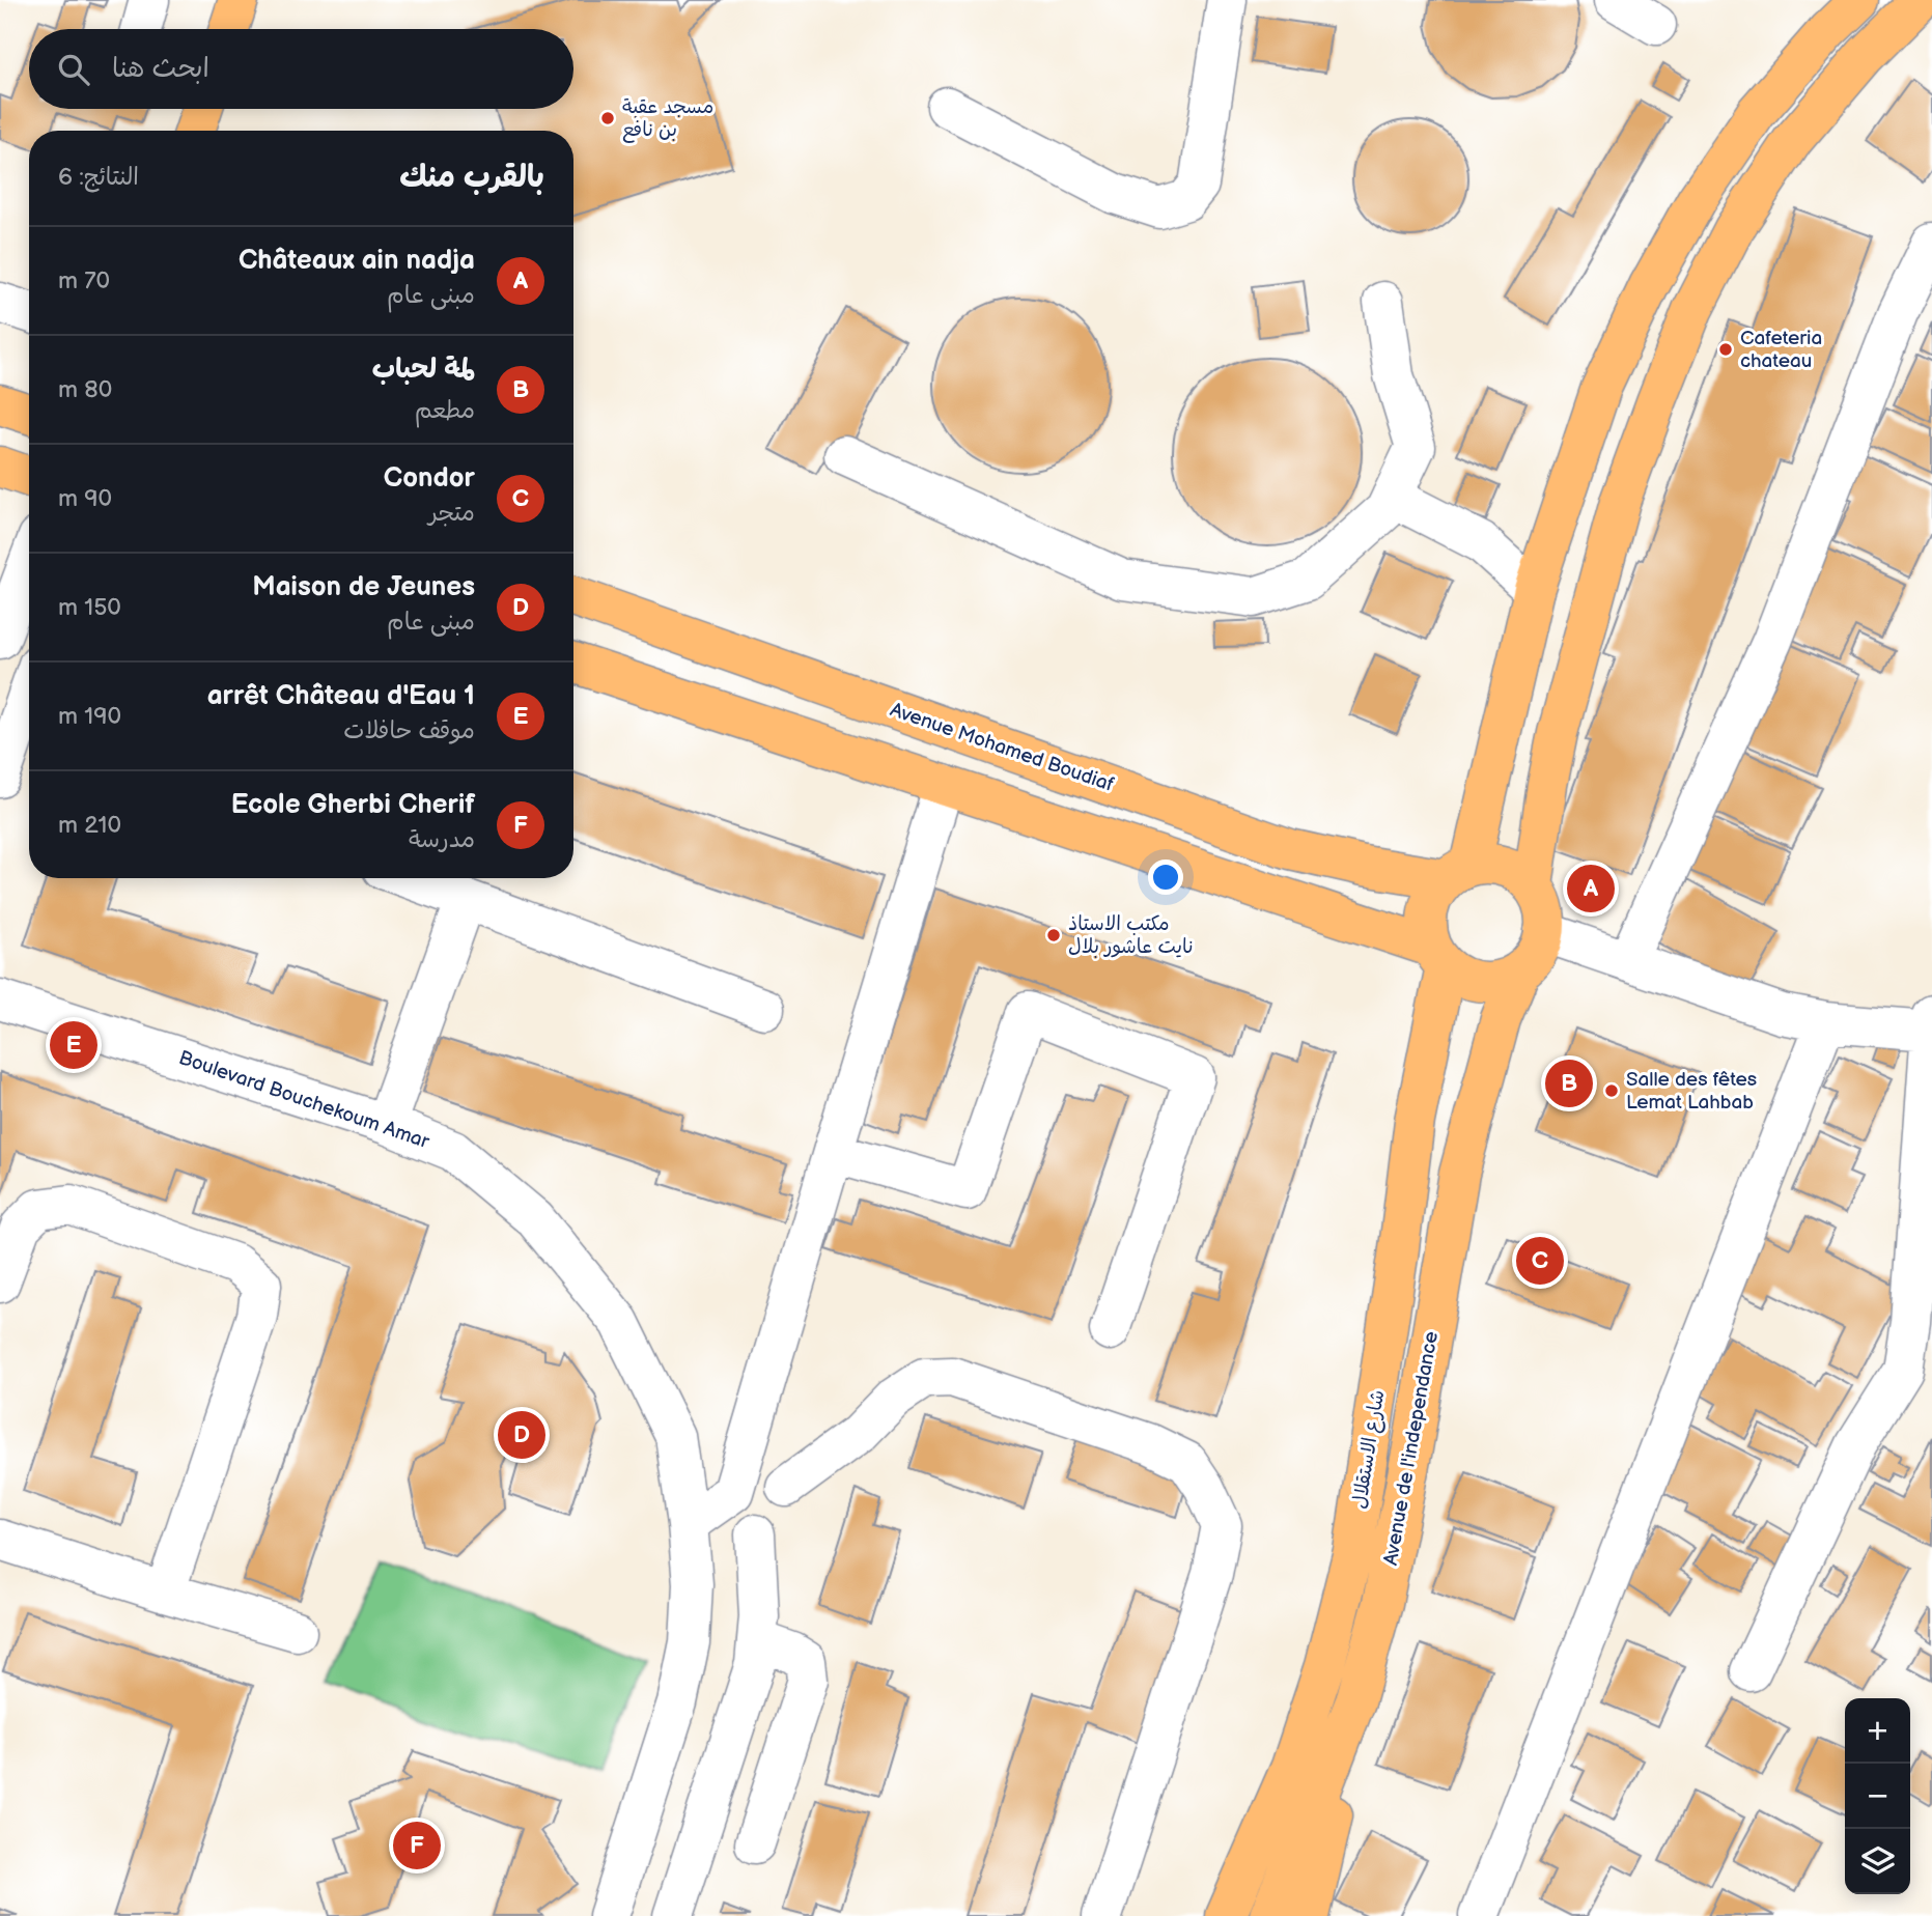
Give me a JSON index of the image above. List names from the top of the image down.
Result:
{
  "streets": {
    "main road": ["Avenue Mohamed Boudiaf", "Avenue de l'independance", "شارع الاستقلال"],
    "street": ["Boulevard Bouchekoum Amar"]
  },
  "crossings": [
    ["Avenue Mohamed Boudiaf", "Avenue de l'independance"],
    ["Avenue Mohamed Boudiaf", "شارع الاستقلال"],
    ["Avenue de l'independance", "شارع الاستقلال"]
  ],
  "places": [
    "مسجد عقبة بن نافع",
    "Cafeteria chateau",
    "مكتب الاستاذ نايت عاشور بلال",
    "Salle des fêtes Lemat Lahbab"
  ],
  "page": {
    "search": "ابحث هنا",
    "heading": ["بالقرب منك", "النتائج: 6"],
    "list": [
      {
        "mark": "A",
        "name": "Châteaux ain nadja",
        "note": "مبنى عام",
        "value": "70 m"
      },
      {
        "mark": "B",
        "name": "لمة لحباب",
        "note": "مطعم",
        "value": "80 m"
      },
      {
        "mark": "C",
        "name": "Condor",
        "note": "متجر",
        "value": "90 m"
      },
      {
        "mark": "D",
        "name": "Maison de Jeunes",
        "note": "مبنى عام",
        "value": "150 m"
      },
      {
        "mark": "E",
        "name": "arrêt Château d'Eau 1",
        "note": "موقف حافلات",
        "value": "190 m"
      },
      {
        "mark": "F",
        "name": "Ecole Gherbi Cherif",
        "note": "مدرسة",
        "value": "210 m"
      }
    ],
    "pins": [
      "A",
      "E",
      "B",
      "C",
      "D",
      "F"
    ],
    "map_buttons": ["+", "−"]
  }
}
